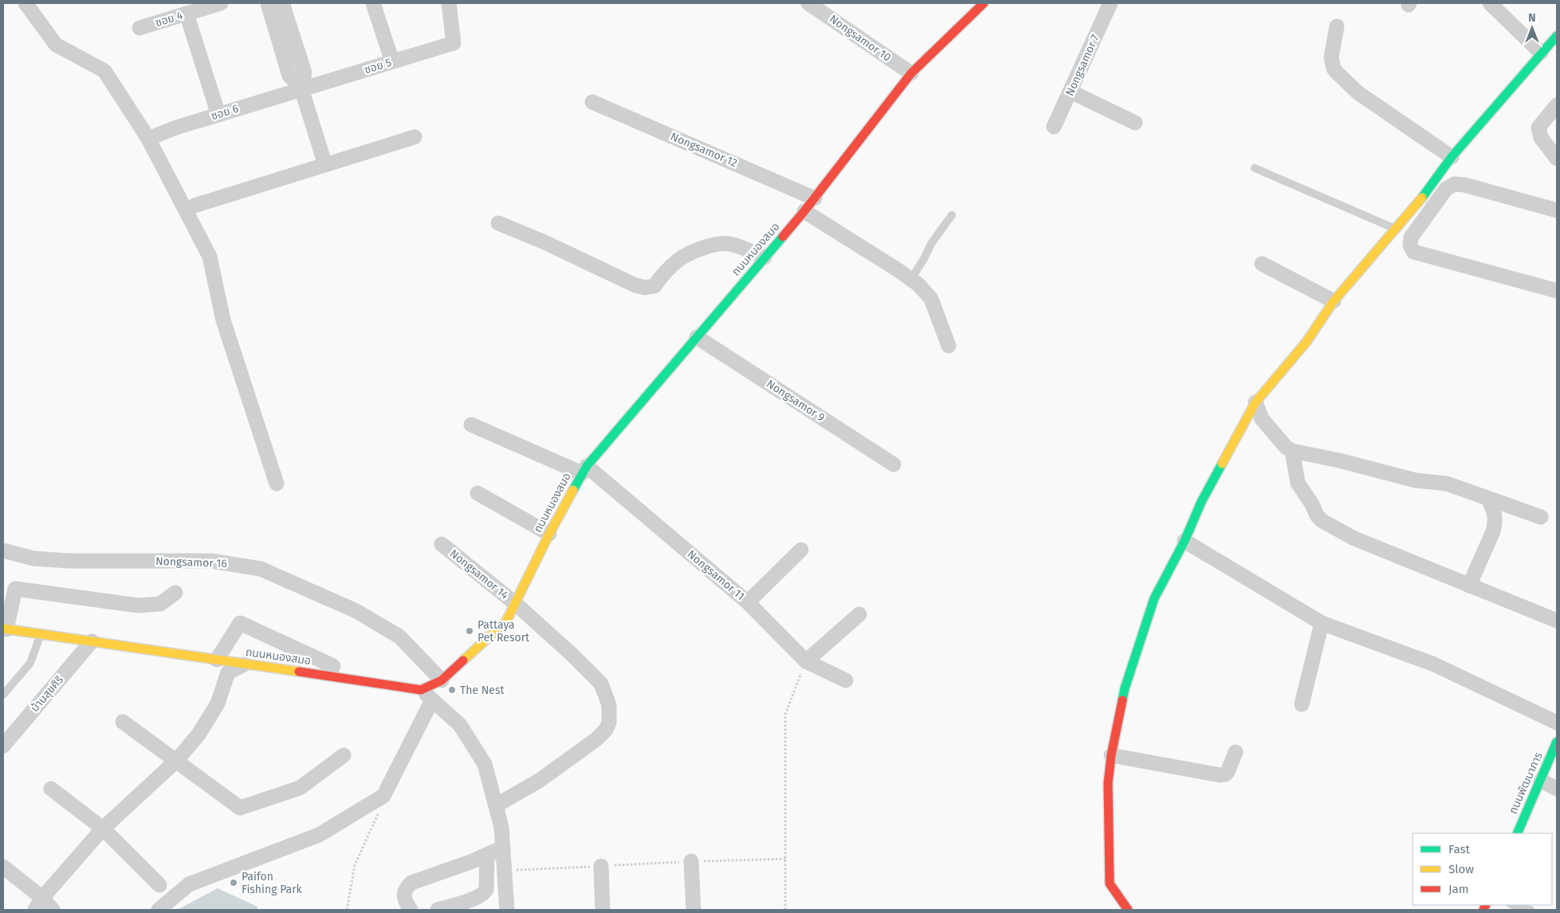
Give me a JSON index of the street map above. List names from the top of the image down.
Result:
{
  "streets": {
    "street": [
      "ซอย 4",
      "Nongsamor 10",
      "Nongsamor 7",
      "ซอย 5",
      "ซอย 6",
      "Nongsamor 12",
      "ถนนหนองสมอ",
      "Nongsamor 9",
      "Nongsamor 16",
      "Nongsamor 14",
      "Nongsamor 11",
      "บ้านสุขศิริ",
      "ถนนพัฒนาการ"
    ]
  },
  "crossings": [
    ["Nongsamor 10", "ถนนหนองสมอ"],
    ["ซอย 5", "ซอย 6"],
    ["Nongsamor 12", "ถนนหนองสมอ"],
    ["ถนนหนองสมอ", "Nongsamor 9"],
    ["ถนนหนองสมอ", "Nongsamor 16"],
    ["ถนนหนองสมอ", "Nongsamor 14"],
    ["ถนนหนองสมอ", "Nongsamor 11"],
    ["ถนนหนองสมอ", "บ้านสุขศิริ"]
  ],
  "places": ["Pattaya Pet Resort", "The Nest", "Paifon Fishing Park"],
  "legend": ["Fast", "Slow", "Jam"],
  "north": "top"
}
